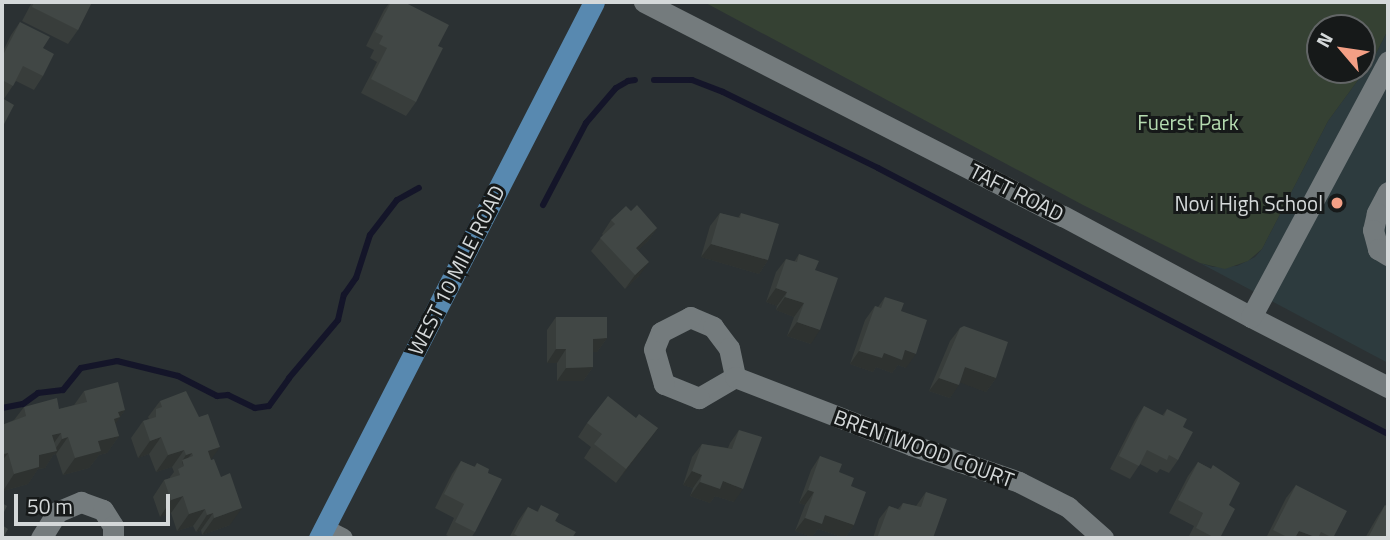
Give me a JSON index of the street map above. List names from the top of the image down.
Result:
{
  "streets": {
    "main road": ["WEST 10 MILE ROAD"],
    "street": ["TAFT ROAD", "BRENTWOOD COURT"]
  },
  "parks": ["Fuerst Park"],
  "places": ["Novi High School"],
  "scale_bar": "50 m",
  "north": "top left"
}
